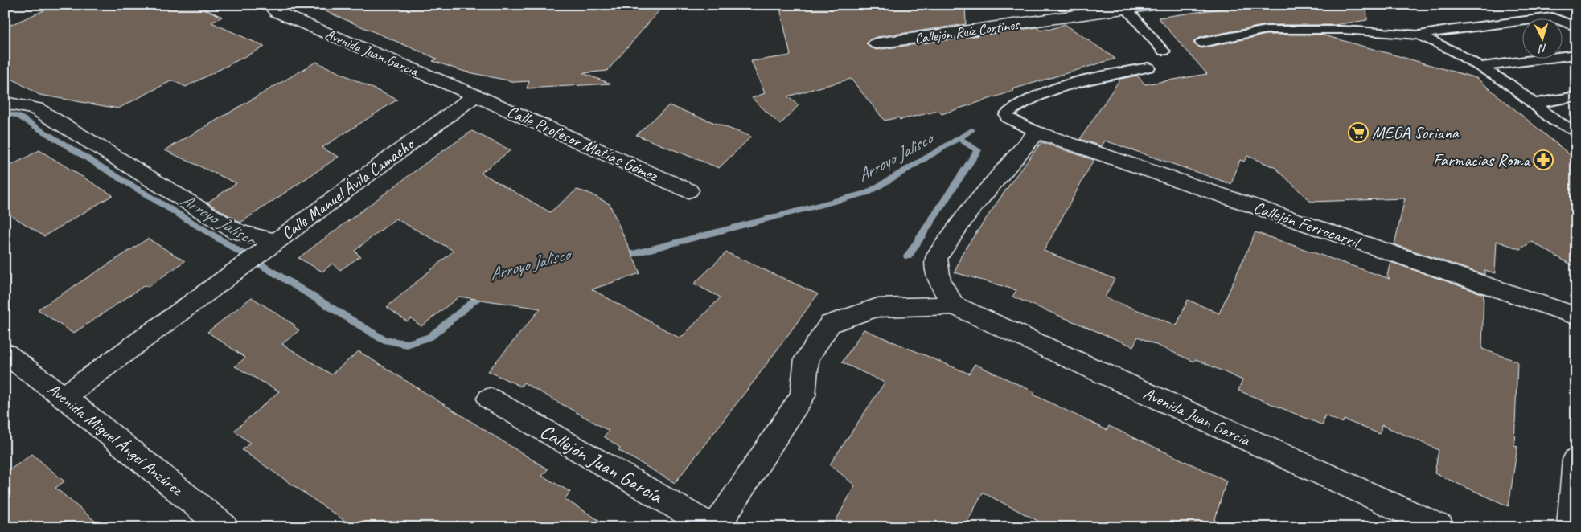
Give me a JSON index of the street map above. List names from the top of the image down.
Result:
{
  "streets": {
    "street": [
      "Callejón Ruíz Cortines",
      "Avenida Juan Garcia",
      "Calle Profesor Matías Gómez",
      "Calle Manuel Ávila Camacho",
      "Callejón Ferrocarril",
      "Avenida Miguel Ángel Anzúrez",
      "Callejón Juan García"
    ]
  },
  "crossings": [
    ["Avenida Juan Garcia", "Calle Profesor Matías Gómez"],
    ["Avenida Juan Garcia", "Calle Manuel Ávila Camacho"],
    ["Calle Profesor Matías Gómez", "Calle Manuel Ávila Camacho"],
    ["Calle Manuel Ávila Camacho", "Avenida Miguel Ángel Anzúrez"]
  ],
  "water": ["Arroyo Jalisco"],
  "places": {
    "supermarket": ["MEGA Soriana"],
    "pharmacy": ["Farmacias Roma"]
  },
  "north": "bottom"
}
